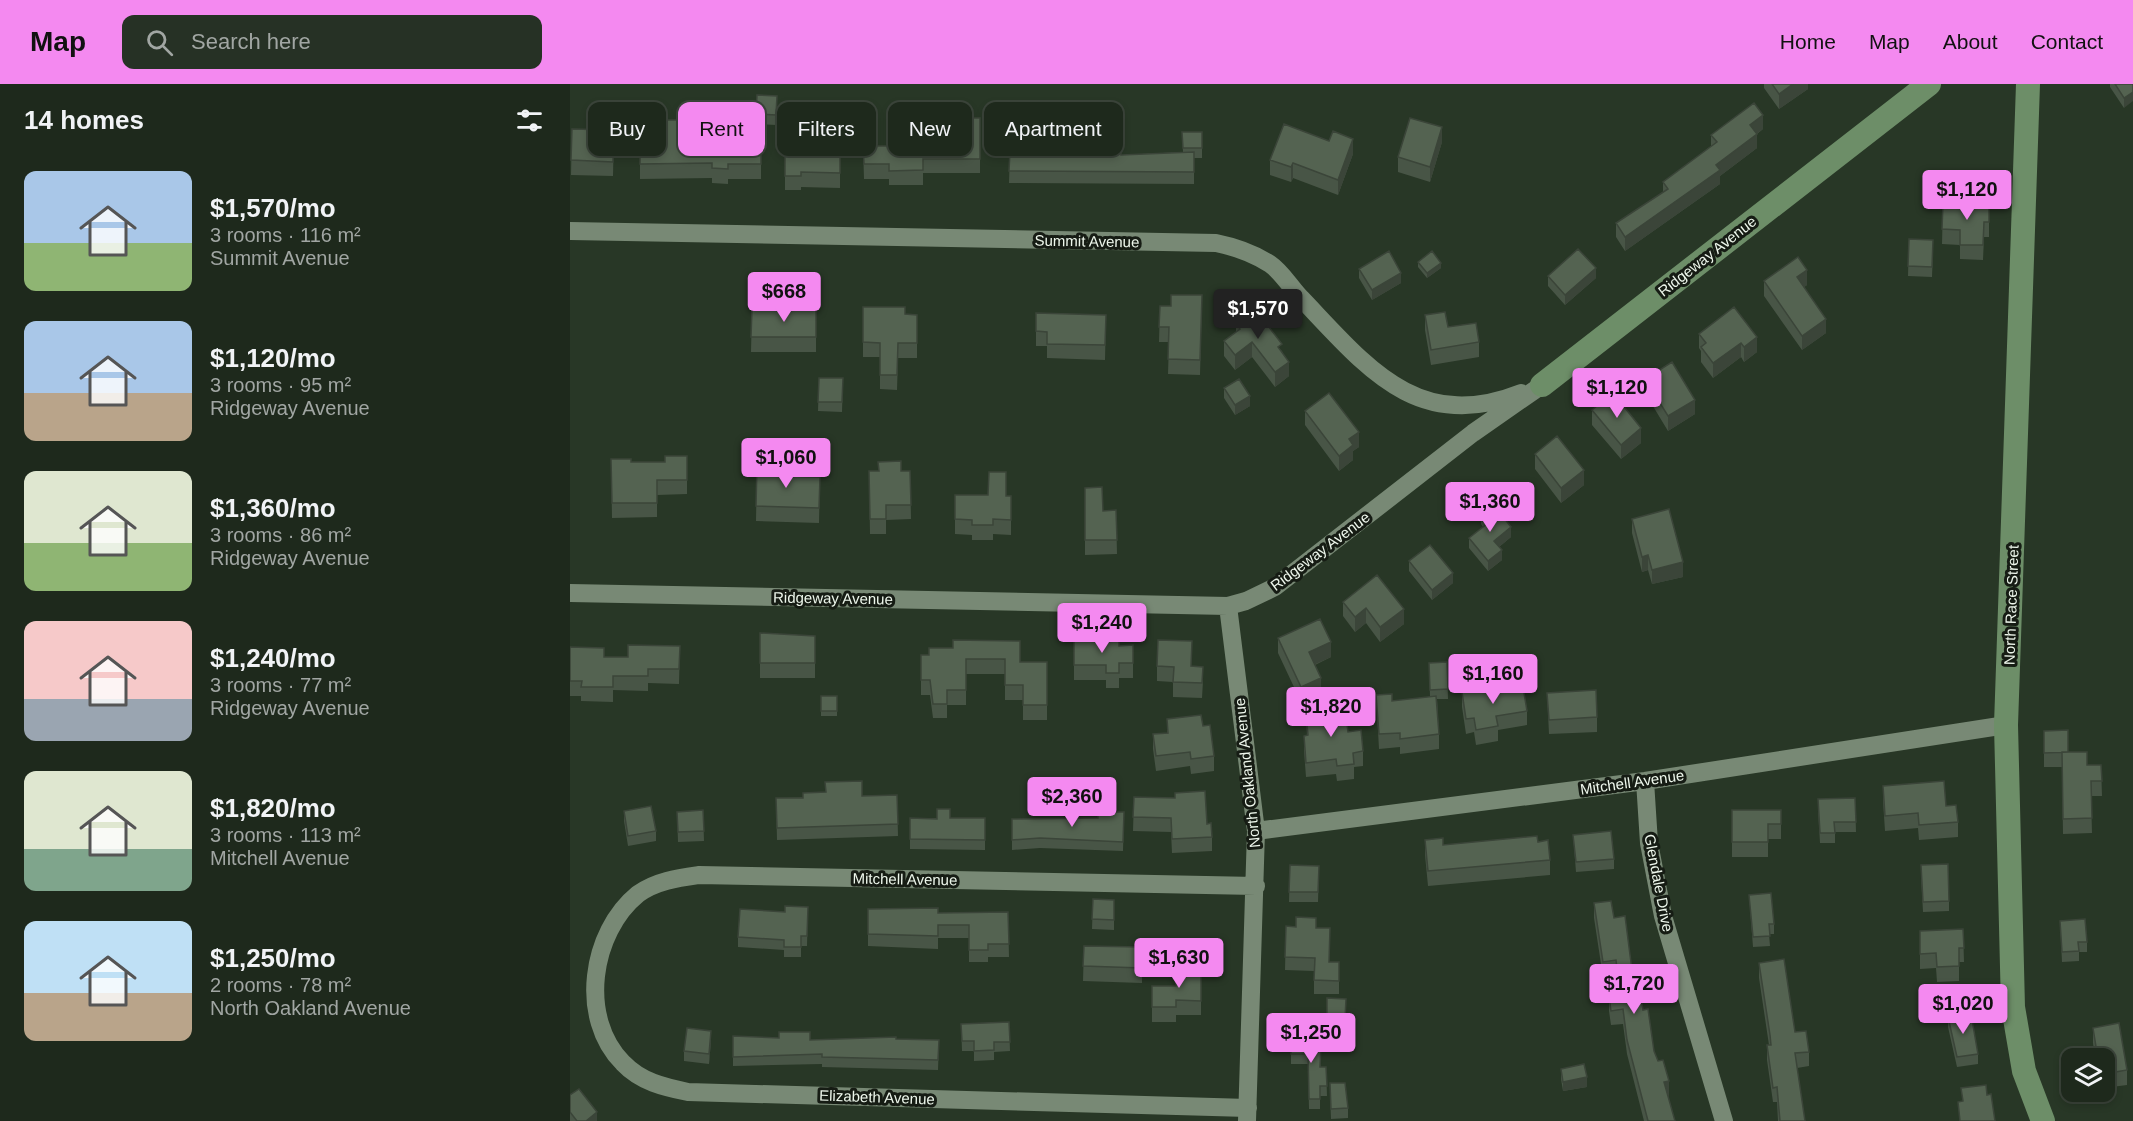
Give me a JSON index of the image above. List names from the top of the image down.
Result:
{
  "streets": {
    "street": [
      "Summit Avenue",
      "Ridgeway Avenue",
      "North Race Street",
      "North Oakland Avenue",
      "Mitchell Avenue",
      "Glendale Drive",
      "Elizabeth Avenue"
    ]
  },
  "crossings": [
    ["Summit Avenue", "Ridgeway Avenue"],
    ["Ridgeway Avenue", "North Oakland Avenue"],
    ["North Race Street", "Mitchell Avenue"],
    ["North Oakland Avenue", "Mitchell Avenue"],
    ["North Oakland Avenue", "Elizabeth Avenue"],
    ["Mitchell Avenue", "Glendale Drive"],
    ["Mitchell Avenue", "Elizabeth Avenue"]
  ],
  "page": {
    "header": "Map",
    "search": "Search here",
    "nav": [
      "Home",
      "Map",
      "About",
      "Contact"
    ],
    "heading": "14 homes",
    "chip": [
      "Buy",
      "Rent",
      "Filters",
      "New",
      "Apartment"
    ],
    "list": [
      {
        "name": "$1,570/mo",
        "note": "3 rooms · 116 m² · Summit Avenue"
      },
      {
        "name": "$1,120/mo",
        "note": "3 rooms · 95 m² · Ridgeway Avenue"
      },
      {
        "name": "$1,360/mo",
        "note": "3 rooms · 86 m² · Ridgeway Avenue"
      },
      {
        "name": "$1,240/mo",
        "note": "3 rooms · 77 m² · Ridgeway Avenue"
      },
      {
        "name": "$1,820/mo",
        "note": "3 rooms · 113 m² · Mitchell Avenue"
      },
      {
        "name": "$1,250/mo",
        "note": "2 rooms · 78 m² · North Oakland Avenue"
      }
    ],
    "price": [
      "$1,120",
      "$668",
      "$1,570",
      "$1,120",
      "$1,060",
      "$1,360",
      "$1,240",
      "$1,160",
      "$1,820",
      "$2,360",
      "$1,630",
      "$1,720",
      "$1,020",
      "$1,250"
    ]
  }
}
